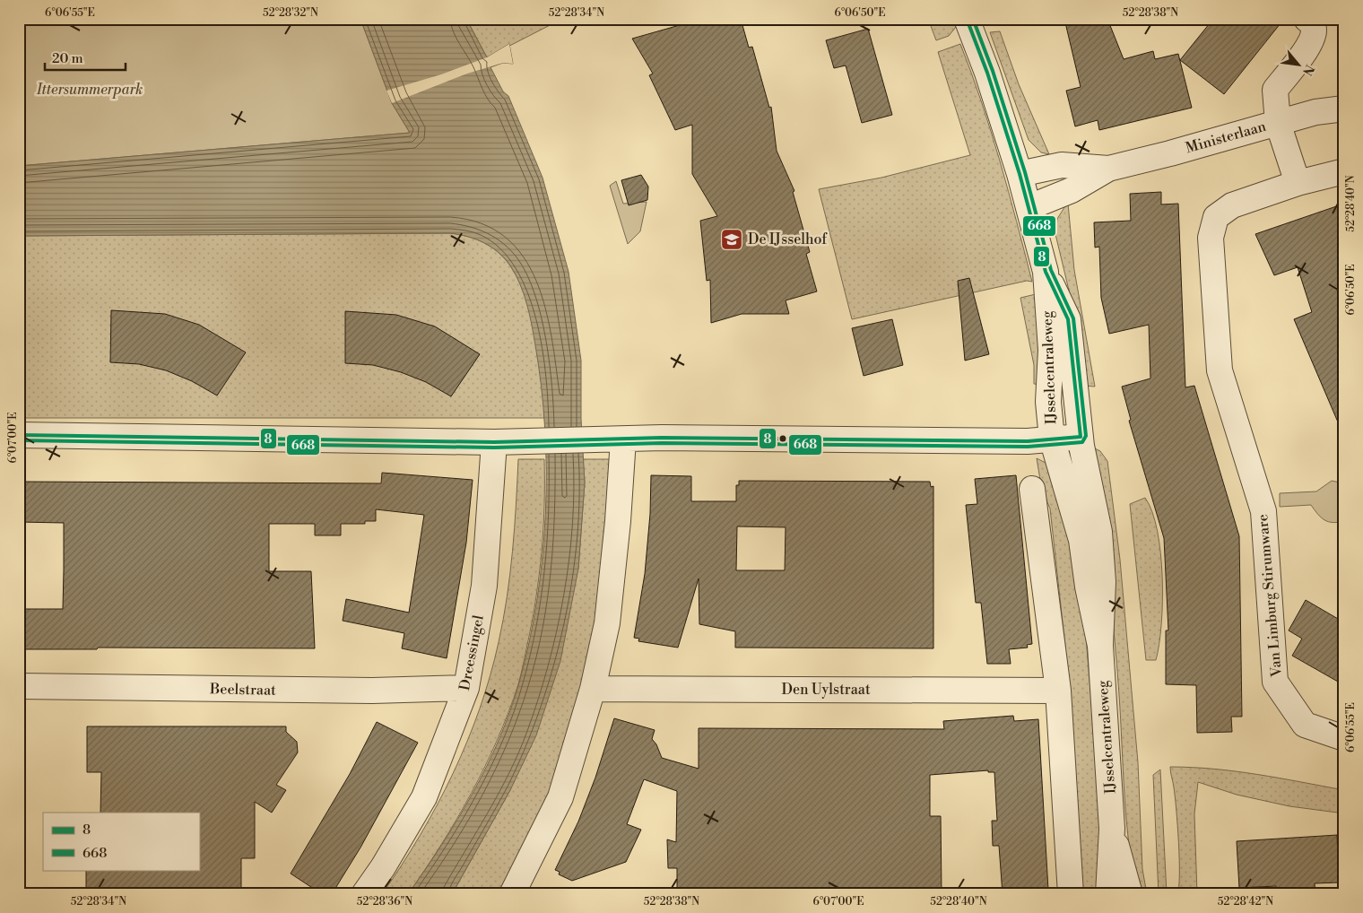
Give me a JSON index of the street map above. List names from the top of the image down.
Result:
{
  "streets": {
    "street": [
      "Ministerlaan",
      "IJsselcentraleweg",
      "Van Limburg Stirumware",
      "Dreessingel",
      "Beelstraat",
      "Den Uylstraat"
    ]
  },
  "crossings": [
    ["Ministerlaan", "IJsselcentraleweg"],
    ["Dreessingel", "Beelstraat"]
  ],
  "parks": ["Ittersummerpark"],
  "places": {
    "school or university": ["De IJsselhof"]
  },
  "lines": ["transit line 8", "transit line 668"],
  "legend": ["8", "668"],
  "scale_bar": "20 m",
  "north": "bottom right",
  "coordinates": [
    "6°06'55\"E",
    "52°28'32\"N",
    "52°28'34\"N",
    "6°06'50\"E",
    "52°28'38\"N",
    "52°28'40\"N",
    "6°07'00\"E",
    "52°28'36\"N",
    "52°28'42\"N"
  ]
}
